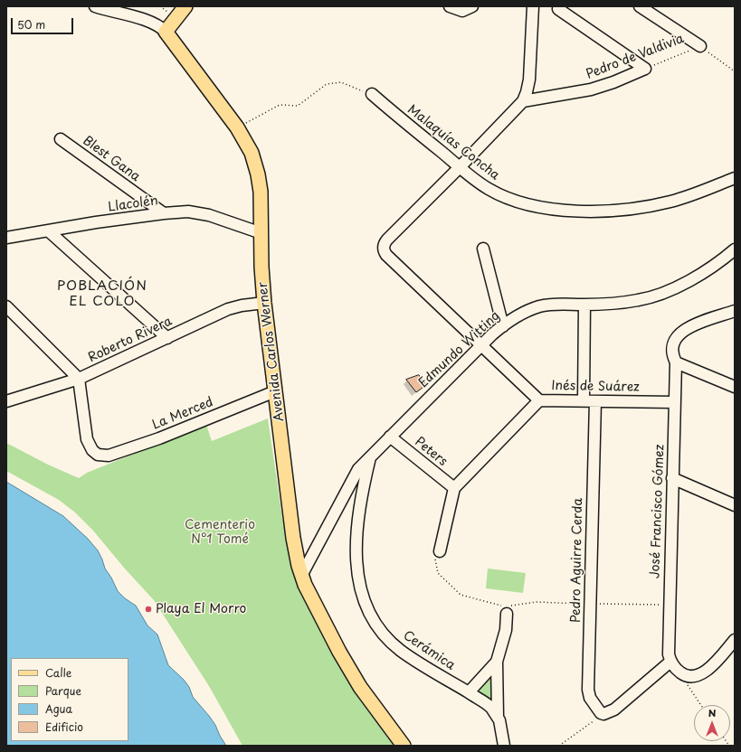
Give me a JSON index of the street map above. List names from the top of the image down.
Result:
{
  "streets": {
    "main road": ["Avenida Carlos Werner"],
    "street": [
      "Pedro de Valdivia",
      "Malaquías Concha",
      "Blest Gana",
      "Llacolén",
      "Roberto Rivera",
      "Edmundo Witting",
      "Inés de Suárez",
      "La Merced",
      "Peters",
      "José Francisco Gómez",
      "Pedro Aguirre Cerda",
      "Cerámica"
    ]
  },
  "crossings": [
    ["Malaquías Concha", "Inés de Suárez"],
    ["Blest Gana", "Llacolén"],
    ["Llacolén", "Avenida Carlos Werner"],
    ["Roberto Rivera", "Avenida Carlos Werner"],
    ["Roberto Rivera", "La Merced"],
    ["Edmundo Witting", "Avenida Carlos Werner"],
    ["Edmundo Witting", "Inés de Suárez"],
    ["Edmundo Witting", "Peters"],
    ["Edmundo Witting", "Cerámica"],
    ["Avenida Carlos Werner", "La Merced"],
    ["Inés de Suárez", "José Francisco Gómez"],
    ["Inés de Suárez", "Pedro Aguirre Cerda"]
  ],
  "districts": ["POBLACIÓN EL COLO"],
  "parks": ["Cementerio N°1 Tomé"],
  "places": ["Playa El Morro"],
  "legend": [
    "Calle",
    "Parque",
    "Agua",
    "Edificio"
  ],
  "scale_bar": "50 m",
  "north": "top"
}
